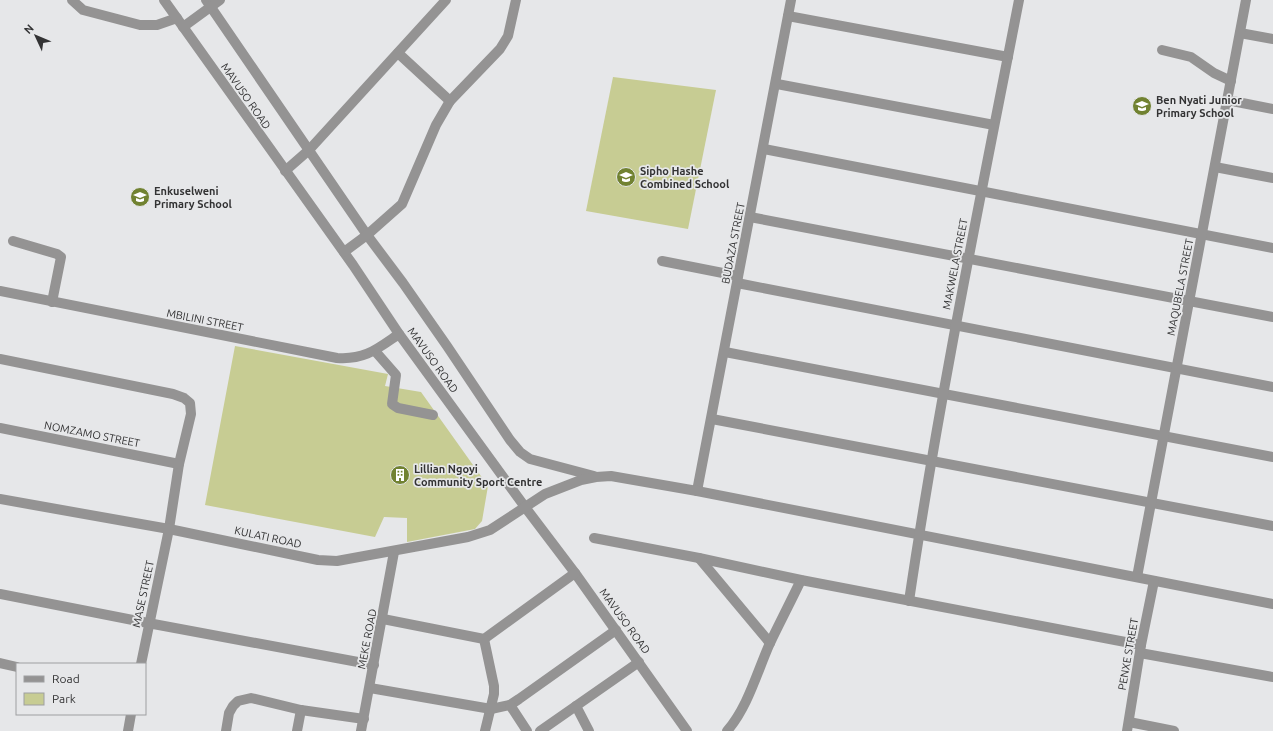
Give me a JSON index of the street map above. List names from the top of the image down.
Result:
{
  "streets": {
    "street": [
      "MAVUSO ROAD",
      "BUDAZA STREET",
      "MAKWELA STREET",
      "MAQUBELA STREET",
      "MBILINI STREET",
      "NOMZAMO STREET",
      "KULATI ROAD",
      "MASE STREET",
      "MEKE ROAD",
      "PENXE STREET"
    ]
  },
  "crossings": [
    ["MAVUSO ROAD", "MBILINI STREET"],
    ["MAVUSO ROAD", "KULATI ROAD"],
    ["NOMZAMO STREET", "MASE STREET"],
    ["KULATI ROAD", "MASE STREET"],
    ["KULATI ROAD", "MEKE ROAD"]
  ],
  "places": {
    "school or university": ["Ben Nyati Junior Primary School", "Sipho Hashe Combined School", "Enkuselweni Primary School"],
    "building": ["Lillian Ngoyi Community Sport Centre"]
  },
  "legend": ["Road", "Park"],
  "north": "top left"
}
